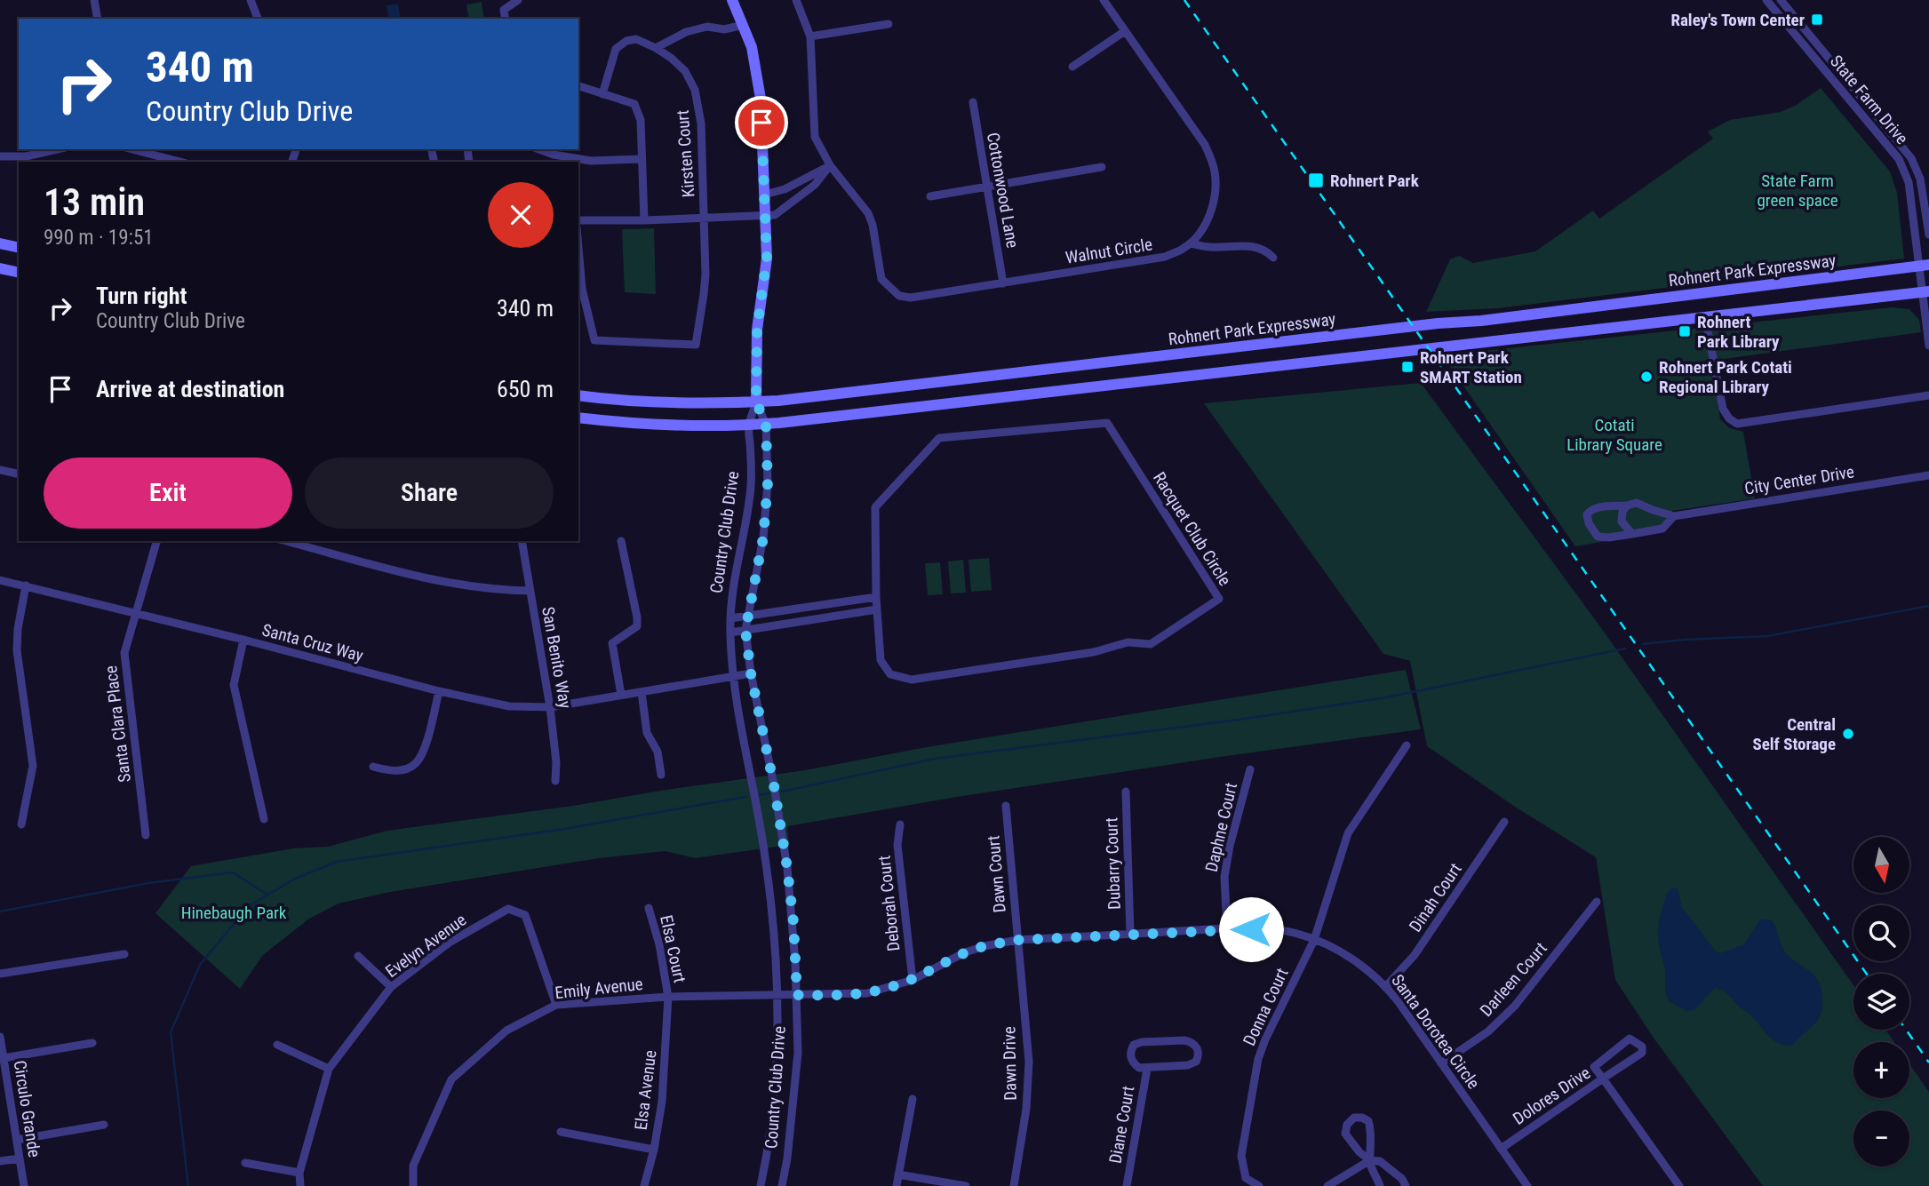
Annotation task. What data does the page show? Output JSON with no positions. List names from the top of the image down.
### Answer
{
  "streets": {
    "main road": ["Rohnert Park Expressway", "Country Club Drive"],
    "street": [
      "State Farm Drive",
      "Kirsten Court",
      "Cottonwood Lane",
      "Walnut Circle",
      "City Center Drive",
      "Racquet Club Circle",
      "Santa Cruz Way",
      "San Benito Way",
      "Santa Clara Place",
      "Daphne Court",
      "Dubarry Court",
      "Dawn Court",
      "Dinah Court",
      "Deborah Court",
      "Evelyn Avenue",
      "Elsa Court",
      "Darleen Court",
      "Emily Avenue",
      "Donna Court",
      "Santa Dorotea Circle",
      "Dawn Drive",
      "Elsa Avenue",
      "Dolores Drive",
      "Circulo Grande",
      "Diane Court"
    ]
  },
  "crossings": [
    ["State Farm Drive", "Rohnert Park Expressway"],
    ["Cottonwood Lane", "Walnut Circle"],
    ["Rohnert Park Expressway", "Country Club Drive"],
    ["Country Club Drive", "Santa Cruz Way"],
    ["Country Club Drive", "Emily Avenue"],
    ["Country Club Drive", "Santa Dorotea Circle"],
    ["Santa Cruz Way", "San Benito Way"],
    ["Santa Cruz Way", "Santa Clara Place"],
    ["Daphne Court", "Santa Dorotea Circle"],
    ["Dubarry Court", "Santa Dorotea Circle"],
    ["Dawn Court", "Santa Dorotea Circle"],
    ["Dawn Court", "Dawn Drive"],
    ["Dinah Court", "Santa Dorotea Circle"],
    ["Deborah Court", "Santa Dorotea Circle"],
    ["Evelyn Avenue", "Emily Avenue"],
    ["Elsa Court", "Emily Avenue"],
    ["Elsa Court", "Elsa Avenue"],
    ["Darleen Court", "Santa Dorotea Circle"],
    ["Emily Avenue", "Santa Dorotea Circle"],
    ["Emily Avenue", "Elsa Avenue"],
    ["Donna Court", "Santa Dorotea Circle"],
    ["Santa Dorotea Circle", "Dawn Drive"],
    ["Santa Dorotea Circle", "Dolores Drive"]
  ],
  "parks": ["State Farm green space", "Cotati Library Square", "Hinebaugh Park"],
  "places": {
    "transit": [
      "Raley's Town Center",
      "Rohnert Park",
      "Rohnert Park Library",
      "Rohnert Park SMART Station"
    ],
    "other": ["Rohnert Park Cotati Regional Library", "Central Self Storage"]
  },
  "north": "bottom",
  "page": {
    "turn": ["340 m", "Country Club Drive"],
    "heading": ["13 min", "990 m · 19:51"],
    "list": [
      {
        "name": "Turn right",
        "note": "Country Club Drive",
        "value": "340 m"
      },
      {
        "name": "Arrive at destination",
        "value": "650 m"
      }
    ],
    "buttons": ["Exit", "Share"],
    "map_buttons": ["+", "−"]
  }
}
